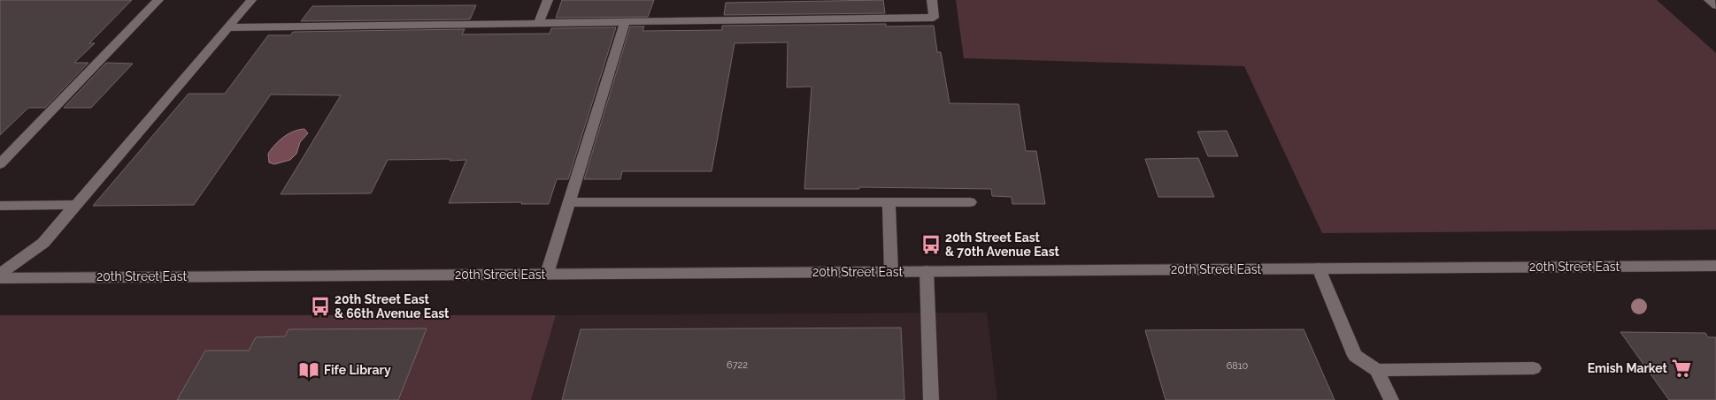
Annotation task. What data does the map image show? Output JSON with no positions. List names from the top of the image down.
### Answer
{
  "streets": {
    "main road": ["20th Street East"]
  },
  "places": {
    "bus stop": ["20th Street East & 70th Avenue East", "20th Street East & 66th Avenue East"],
    "supermarket": ["Emish Market"],
    "library": ["Fife Library"]
  },
  "house_numbers": ["6722", "6810"]
}
